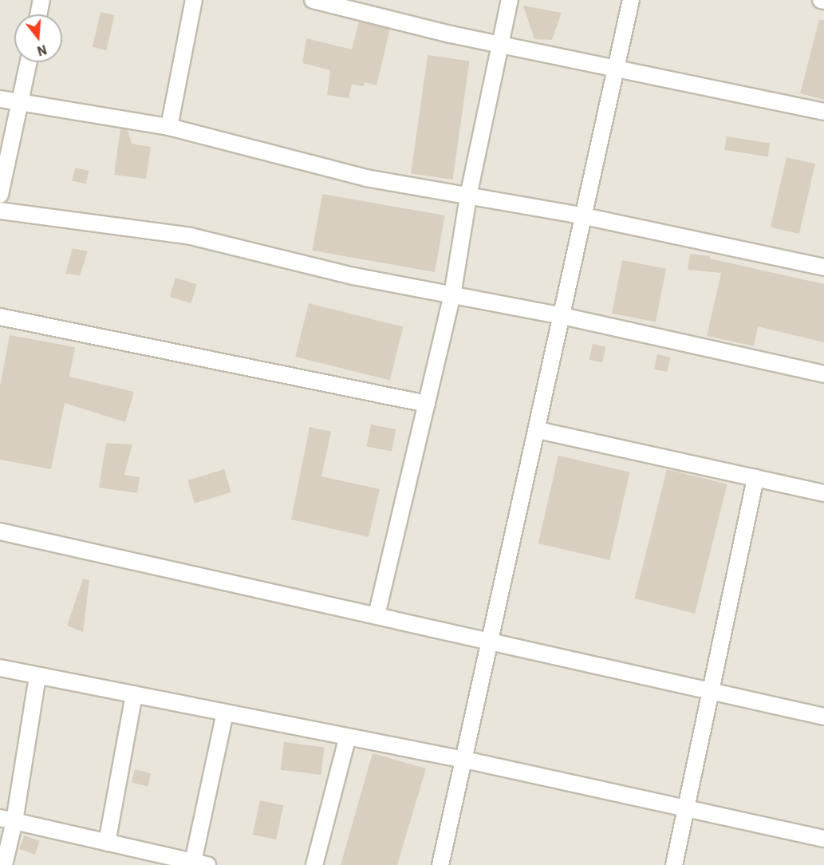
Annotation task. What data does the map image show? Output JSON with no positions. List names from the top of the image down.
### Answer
{
  "north": "bottom"
}
